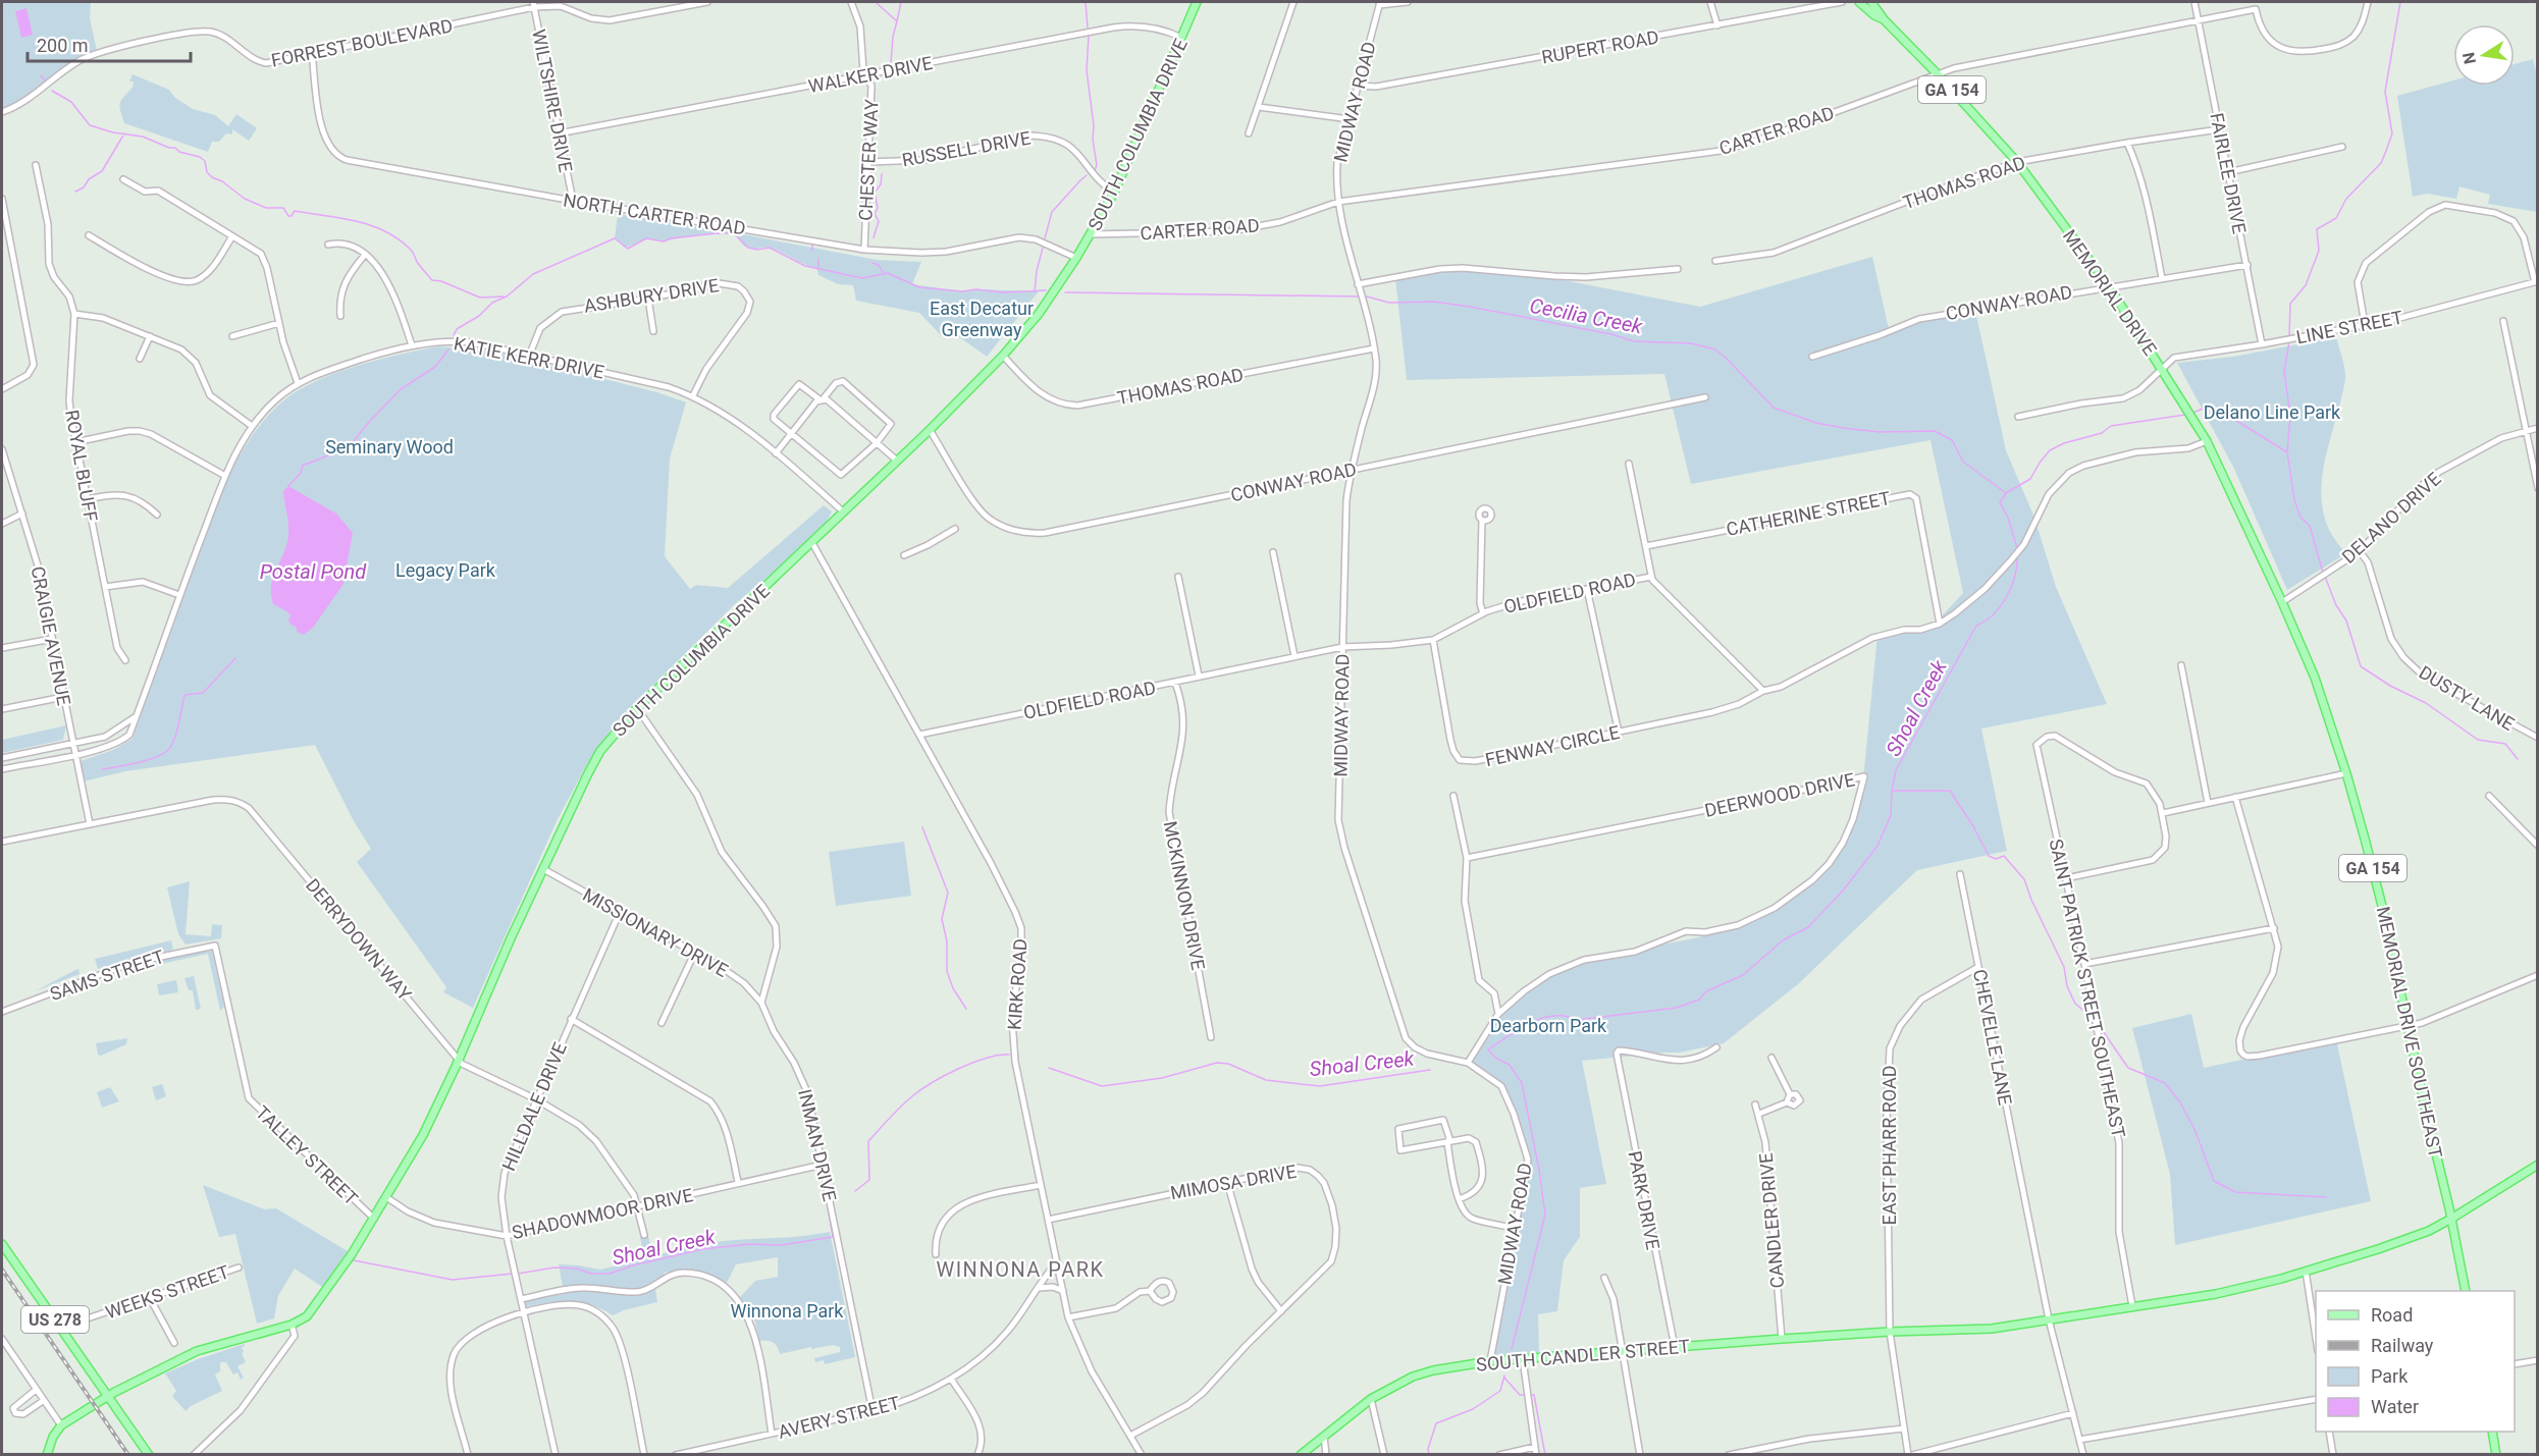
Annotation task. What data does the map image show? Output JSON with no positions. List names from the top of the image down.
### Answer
{
  "streets": {
    "main road": [
      "GA 154",
      "SOUTH COLUMBIA DRIVE",
      "MEMORIAL DRIVE",
      "MEMORIAL DRIVE SOUTHEAST",
      "US 278",
      "SOUTH CANDLER STREET"
    ],
    "street": [
      "FORREST BOULEVARD",
      "RUPERT ROAD",
      "WALKER DRIVE",
      "WILTSHIRE DRIVE",
      "MIDWAY ROAD",
      "CARTER ROAD",
      "RUSSELL DRIVE",
      "CHESTER WAY",
      "FAIRLEE DRIVE",
      "THOMAS ROAD",
      "NORTH CARTER ROAD",
      "ASHBURY DRIVE",
      "CONWAY ROAD",
      "LINE STREET",
      "KATIE KERR DRIVE",
      "ROYAL BLUFF",
      "CATHERINE STREET",
      "DELANO DRIVE",
      "OLDFIELD ROAD",
      "CRAIGIE AVENUE",
      "DUSTY LANE",
      "FENWAY CIRCLE",
      "DEERWOOD DRIVE",
      "MCKINNON DRIVE",
      "MISSIONARY DRIVE",
      "DERRYDOWN WAY",
      "SAMS STREET",
      "KIRK ROAD",
      "SAINT PATRICK STREET SOUTHEAST",
      "CHEVELLE LANE",
      "HILLDALE DRIVE",
      "INMAN DRIVE",
      "EAST PHARR ROAD",
      "TALLEY STREET",
      "MIMOSA DRIVE",
      "PARK DRIVE",
      "SHADOWMOOR DRIVE",
      "CANDLER DRIVE",
      "WEEKS STREET",
      "AVERY STREET"
    ]
  },
  "crossings": [
    ["FORREST BOULEVARD", "WILTSHIRE DRIVE"],
    ["FORREST BOULEVARD", "NORTH CARTER ROAD"],
    ["RUPERT ROAD", "MIDWAY ROAD"],
    ["WALKER DRIVE", "WILTSHIRE DRIVE"],
    ["WALKER DRIVE", "SOUTH COLUMBIA DRIVE"],
    ["WALKER DRIVE", "CHESTER WAY"],
    ["WILTSHIRE DRIVE", "NORTH CARTER ROAD"],
    ["MIDWAY ROAD", "CARTER ROAD"],
    ["MIDWAY ROAD", "THOMAS ROAD"],
    ["MIDWAY ROAD", "CONWAY ROAD"],
    ["MIDWAY ROAD", "OLDFIELD ROAD"],
    ["MIDWAY ROAD", "DEERWOOD DRIVE"],
    ["MIDWAY ROAD", "SOUTH CANDLER STREET"],
    ["CARTER ROAD", "SOUTH COLUMBIA DRIVE"],
    ["CARTER ROAD", "FAIRLEE DRIVE"],
    ["CARTER ROAD", "MEMORIAL DRIVE"],
    ["SOUTH COLUMBIA DRIVE", "RUSSELL DRIVE"],
    ["SOUTH COLUMBIA DRIVE", "THOMAS ROAD"],
    ["SOUTH COLUMBIA DRIVE", "NORTH CARTER ROAD"],
    ["SOUTH COLUMBIA DRIVE", "CONWAY ROAD"],
    ["SOUTH COLUMBIA DRIVE", "KATIE KERR DRIVE"],
    ["SOUTH COLUMBIA DRIVE", "MISSIONARY DRIVE"],
    ["SOUTH COLUMBIA DRIVE", "DERRYDOWN WAY"],
    ["SOUTH COLUMBIA DRIVE", "KIRK ROAD"],
    ["SOUTH COLUMBIA DRIVE", "TALLEY STREET"],
    ["SOUTH COLUMBIA DRIVE", "SHADOWMOOR DRIVE"],
    ["RUSSELL DRIVE", "CHESTER WAY"],
    ["CHESTER WAY", "NORTH CARTER ROAD"],
    ["FAIRLEE DRIVE", "THOMAS ROAD"],
    ["FAIRLEE DRIVE", "CONWAY ROAD"],
    ["FAIRLEE DRIVE", "LINE STREET"],
    ["THOMAS ROAD", "MEMORIAL DRIVE"],
    ["MEMORIAL DRIVE", "CONWAY ROAD"],
    ["MEMORIAL DRIVE", "LINE STREET"],
    ["MEMORIAL DRIVE", "DELANO DRIVE"],
    ["MEMORIAL DRIVE", "MEMORIAL DRIVE SOUTHEAST"],
    ["ASHBURY DRIVE", "KATIE KERR DRIVE"],
    ["KATIE KERR DRIVE", "CRAIGIE AVENUE"],
    ["DELANO DRIVE", "DUSTY LANE"],
    ["DELANO DRIVE", "MEMORIAL DRIVE SOUTHEAST"],
    ["OLDFIELD ROAD", "FENWAY CIRCLE"],
    ["OLDFIELD ROAD", "MCKINNON DRIVE"],
    ["OLDFIELD ROAD", "KIRK ROAD"],
    ["CRAIGIE AVENUE", "DERRYDOWN WAY"],
    ["MISSIONARY DRIVE", "HILLDALE DRIVE"],
    ["MISSIONARY DRIVE", "INMAN DRIVE"],
    ["DERRYDOWN WAY", "HILLDALE DRIVE"],
    ["DERRYDOWN WAY", "SHADOWMOOR DRIVE"],
    ["SAMS STREET", "TALLEY STREET"],
    ["KIRK ROAD", "MIMOSA DRIVE"],
    ["KIRK ROAD", "AVERY STREET"],
    ["SAINT PATRICK STREET SOUTHEAST", "SOUTH CANDLER STREET"],
    ["MEMORIAL DRIVE SOUTHEAST", "SOUTH CANDLER STREET"],
    ["CHEVELLE LANE", "EAST PHARR ROAD"],
    ["CHEVELLE LANE", "SOUTH CANDLER STREET"],
    ["HILLDALE DRIVE", "SHADOWMOOR DRIVE"],
    ["INMAN DRIVE", "SHADOWMOOR DRIVE"],
    ["INMAN DRIVE", "AVERY STREET"],
    ["EAST PHARR ROAD", "SOUTH CANDLER STREET"],
    ["PARK DRIVE", "SOUTH CANDLER STREET"],
    ["CANDLER DRIVE", "SOUTH CANDLER STREET"],
    ["WEEKS STREET", "US 278"]
  ],
  "districts": ["WINNONA PARK"],
  "water": ["Cecilia Creek", "Postal Pond", "Shoal Creek"],
  "parks": [
    "East Decatur Greenway",
    "Delano Line Park",
    "Seminary Wood",
    "Legacy Park",
    "Dearborn Park",
    "Winnona Park"
  ],
  "legend": [
    "Road",
    "Railway",
    "Park",
    "Water"
  ],
  "scale_bar": "200 m",
  "north": "left"
}
